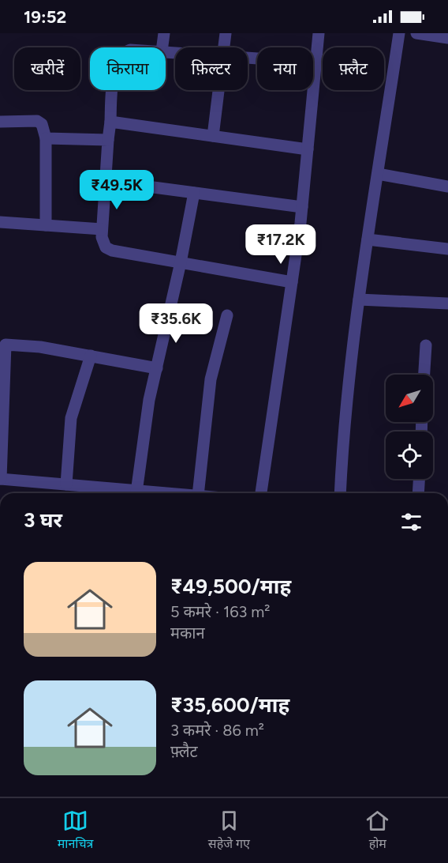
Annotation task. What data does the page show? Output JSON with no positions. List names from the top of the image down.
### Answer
{
  "north": "bottom left",
  "page": {
    "status": "19:52",
    "chip": [
      "खरीदें",
      "किराया",
      "फ़िल्टर",
      "नया",
      "फ़्लैट"
    ],
    "price": ["₹49.5K", "₹17.2K", "₹35.6K"],
    "heading": "3 घर",
    "list": [
      {
        "name": "₹49,500/माह",
        "note": "5 कमरे · 163 m² · मकान"
      },
      {
        "name": "₹35,600/माह",
        "note": "3 कमरे · 86 m² · फ़्लैट"
      }
    ],
    "tabs": ["मानचित्र", "सहेजे गए", "होम"]
  }
}
